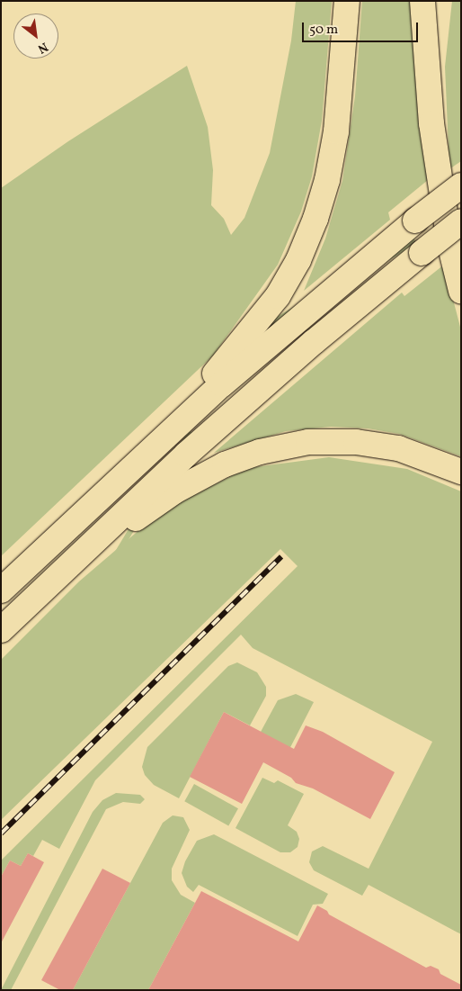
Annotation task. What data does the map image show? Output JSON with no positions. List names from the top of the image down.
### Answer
{
  "scale_bar": "50 m",
  "north": "bottom right"
}
